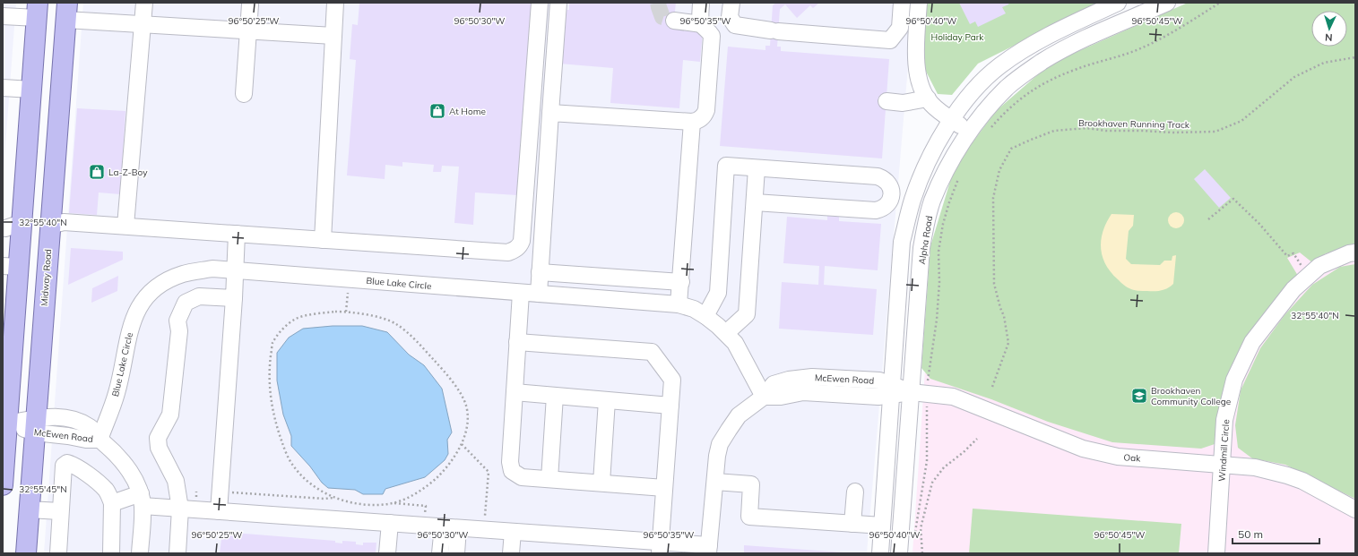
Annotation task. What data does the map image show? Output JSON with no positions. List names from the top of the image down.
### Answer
{
  "streets": {
    "main road": ["Midway Road"],
    "street": [
      "Alpha Road",
      "Blue Lake Circle",
      "McEwen Road",
      "Windmill Circle",
      "Oak"
    ],
    "path": ["Brookhaven Running Track"]
  },
  "crossings": [
    ["Alpha Road", "McEwen Road"],
    ["Alpha Road", "Oak"],
    ["Midway Road", "McEwen Road"],
    ["Blue Lake Circle", "McEwen Road"],
    ["McEwen Road", "Oak"],
    ["Windmill Circle", "Oak"]
  ],
  "parks": ["Holiday Park"],
  "places": {
    "shop": ["At Home", "La-Z-Boy"],
    "school or university": ["Brookhaven Community College"]
  },
  "scale_bar": "50 m",
  "north": "bottom",
  "coordinates": [
    "96°50'25\"W",
    "96°50'30\"W",
    "96°50'35\"W",
    "96°50'40\"W",
    "96°50'45\"W",
    "32°55'40\"N",
    "32°55'45\"N"
  ]
}
